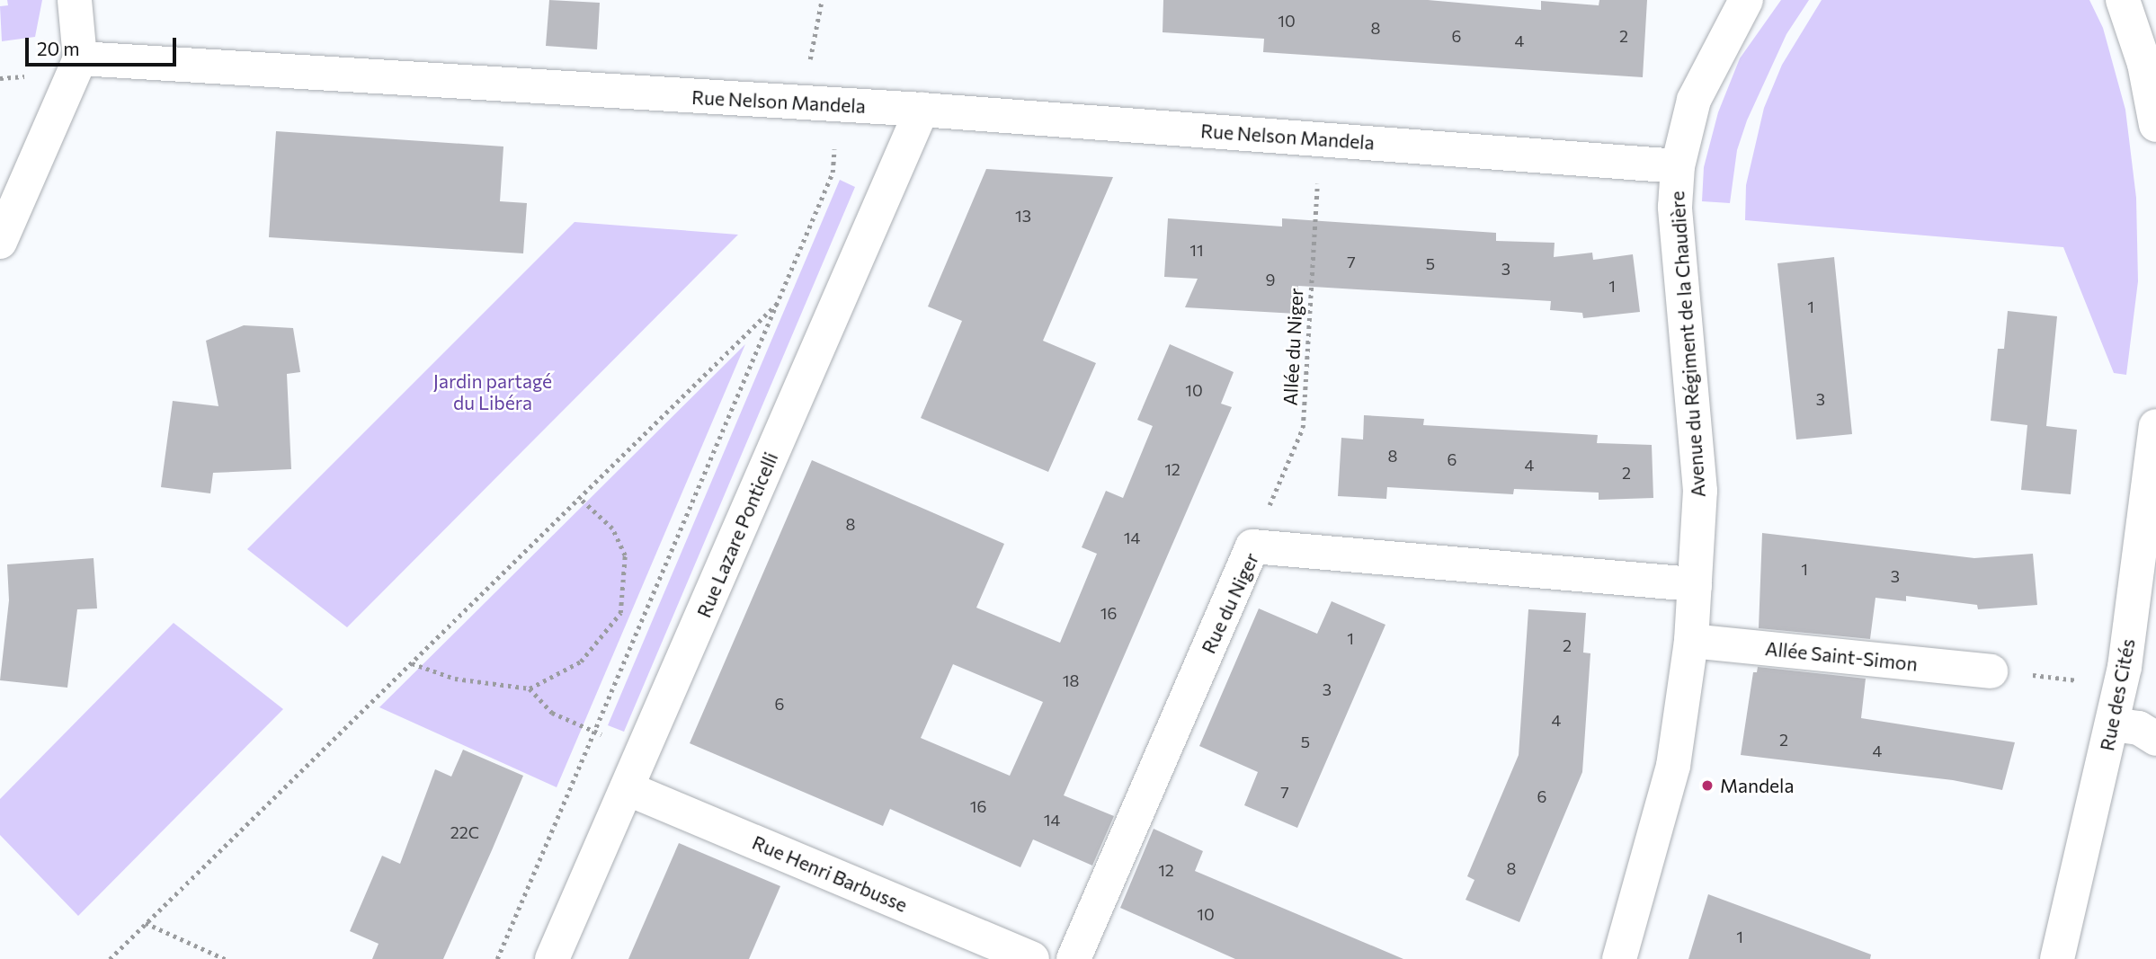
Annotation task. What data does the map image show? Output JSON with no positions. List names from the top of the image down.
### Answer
{
  "streets": {
    "street": [
      "Rue Nelson Mandela",
      "Avenue du Régiment de la Chaudière",
      "Rue Lazare Ponticelli",
      "Rue du Niger",
      "Allée Saint-Simon",
      "Rue des Cités",
      "Rue Henri Barbusse"
    ],
    "path": ["Allée du Niger"]
  },
  "crossings": [
    ["Rue Nelson Mandela", "Avenue du Régiment de la Chaudière"],
    ["Rue Nelson Mandela", "Allée du Niger"],
    ["Rue Nelson Mandela", "Rue Lazare Ponticelli"],
    ["Avenue du Régiment de la Chaudière", "Rue du Niger"],
    ["Avenue du Régiment de la Chaudière", "Allée Saint-Simon"],
    ["Allée du Niger", "Rue du Niger"],
    ["Rue Lazare Ponticelli", "Rue Henri Barbusse"]
  ],
  "parks": ["Jardin partagé du Libéra"],
  "places": ["Mandela"],
  "house_numbers": [
    "10",
    "8",
    "6",
    "2",
    "4",
    "13",
    "11",
    "7",
    "5",
    "3",
    "9",
    "1",
    "1",
    "10",
    "3",
    "8",
    "6",
    "4",
    "12",
    "2",
    "8",
    "14",
    "1",
    "3",
    "16",
    "1",
    "2",
    "18",
    "3",
    "6",
    "4",
    "2",
    "5",
    "4",
    "7",
    "6",
    "16",
    "14",
    "22C",
    "8",
    "12",
    "10",
    "1"
  ],
  "scale_bar": "20 m"
}
